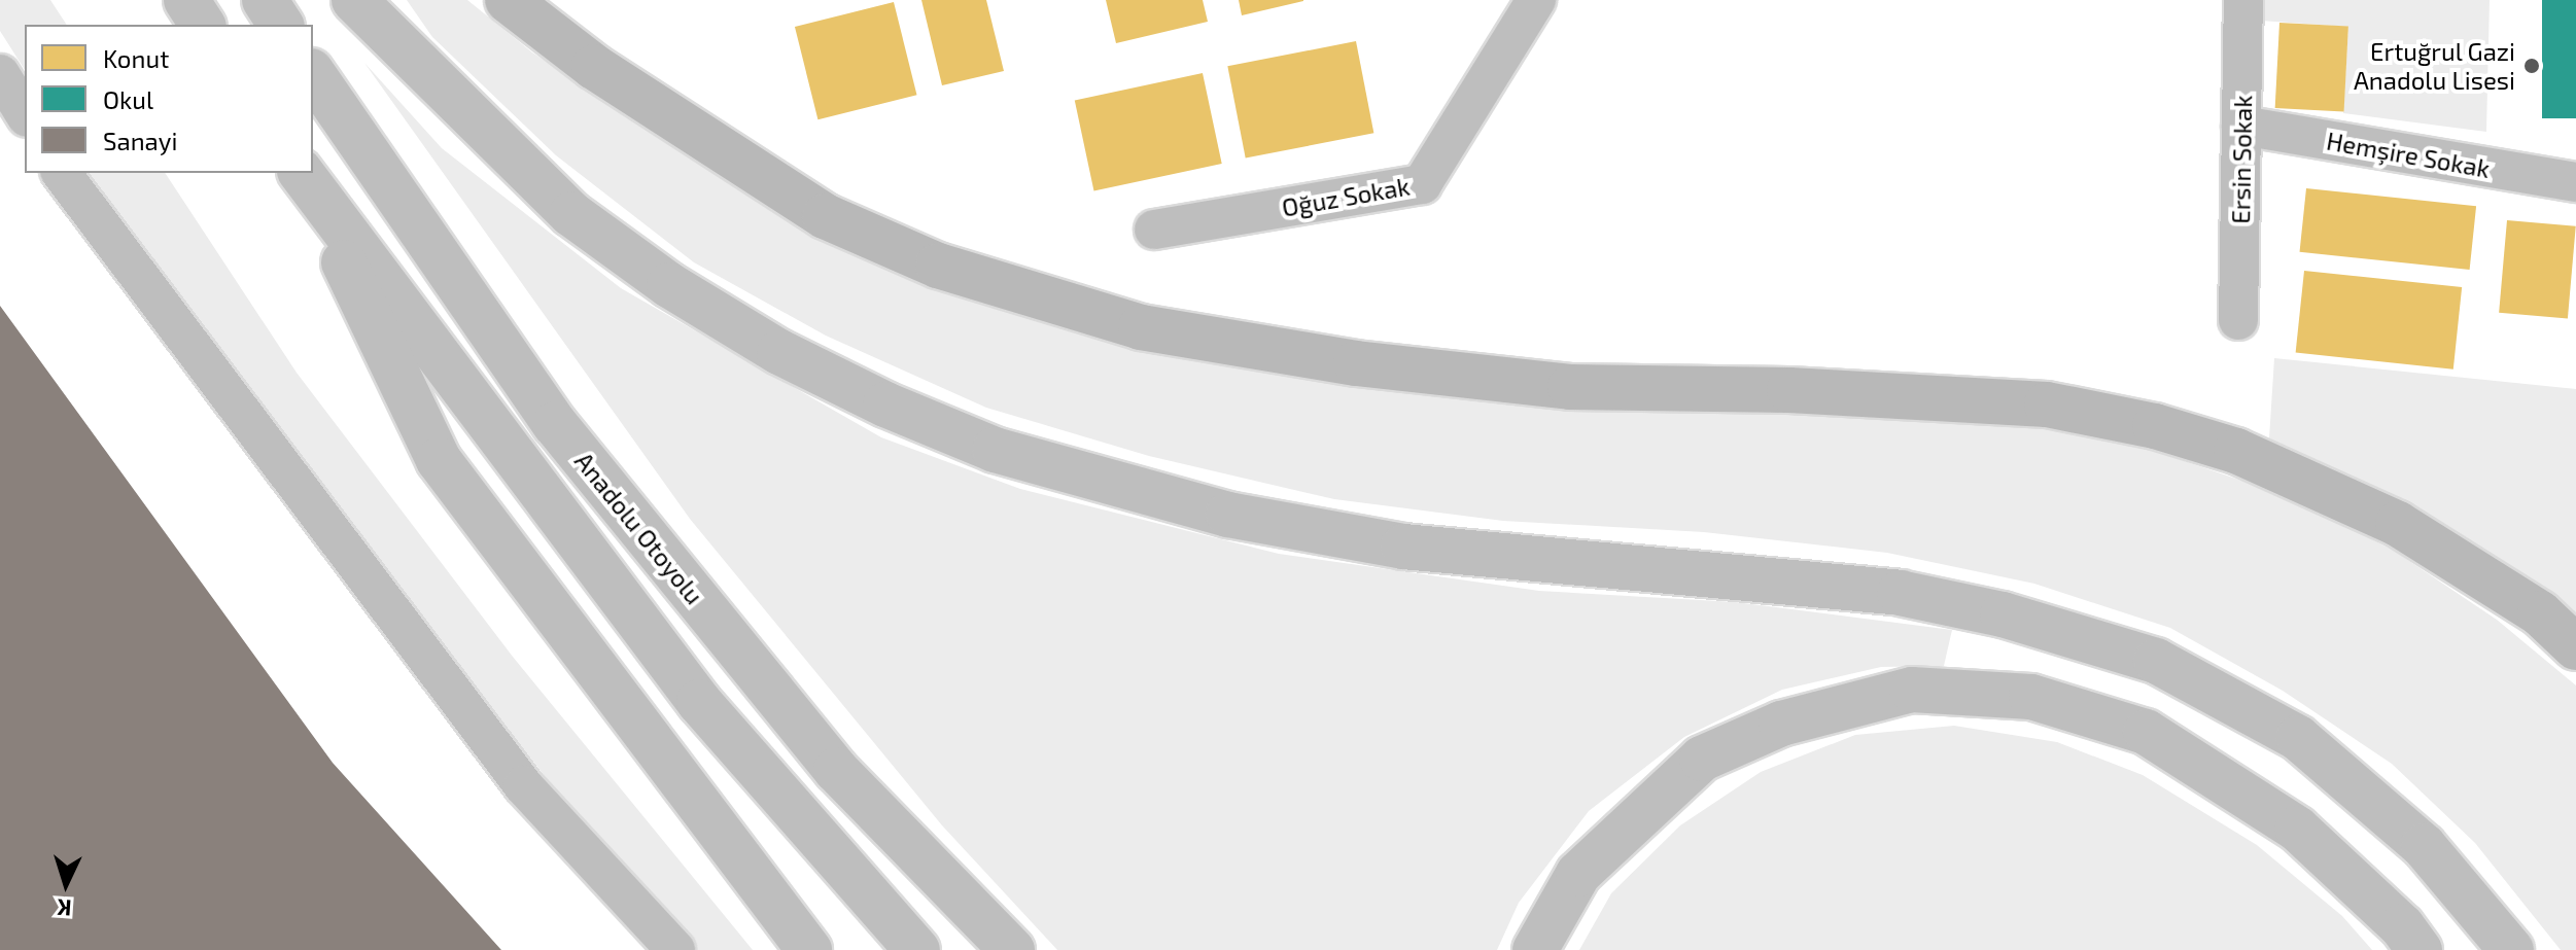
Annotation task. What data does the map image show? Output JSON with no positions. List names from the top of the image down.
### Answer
{
  "streets": {
    "highway": ["Anadolu Otoyolu"],
    "street": ["Hemşire Sokak", "Ersin Sokak", "Oğuz Sokak"]
  },
  "crossings": [
    ["Hemşire Sokak", "Ersin Sokak"]
  ],
  "places": ["Ertuğrul Gazi Anadolu Lisesi"],
  "legend": ["Konut", "Okul", "Sanayi"],
  "north": "bottom"
}
